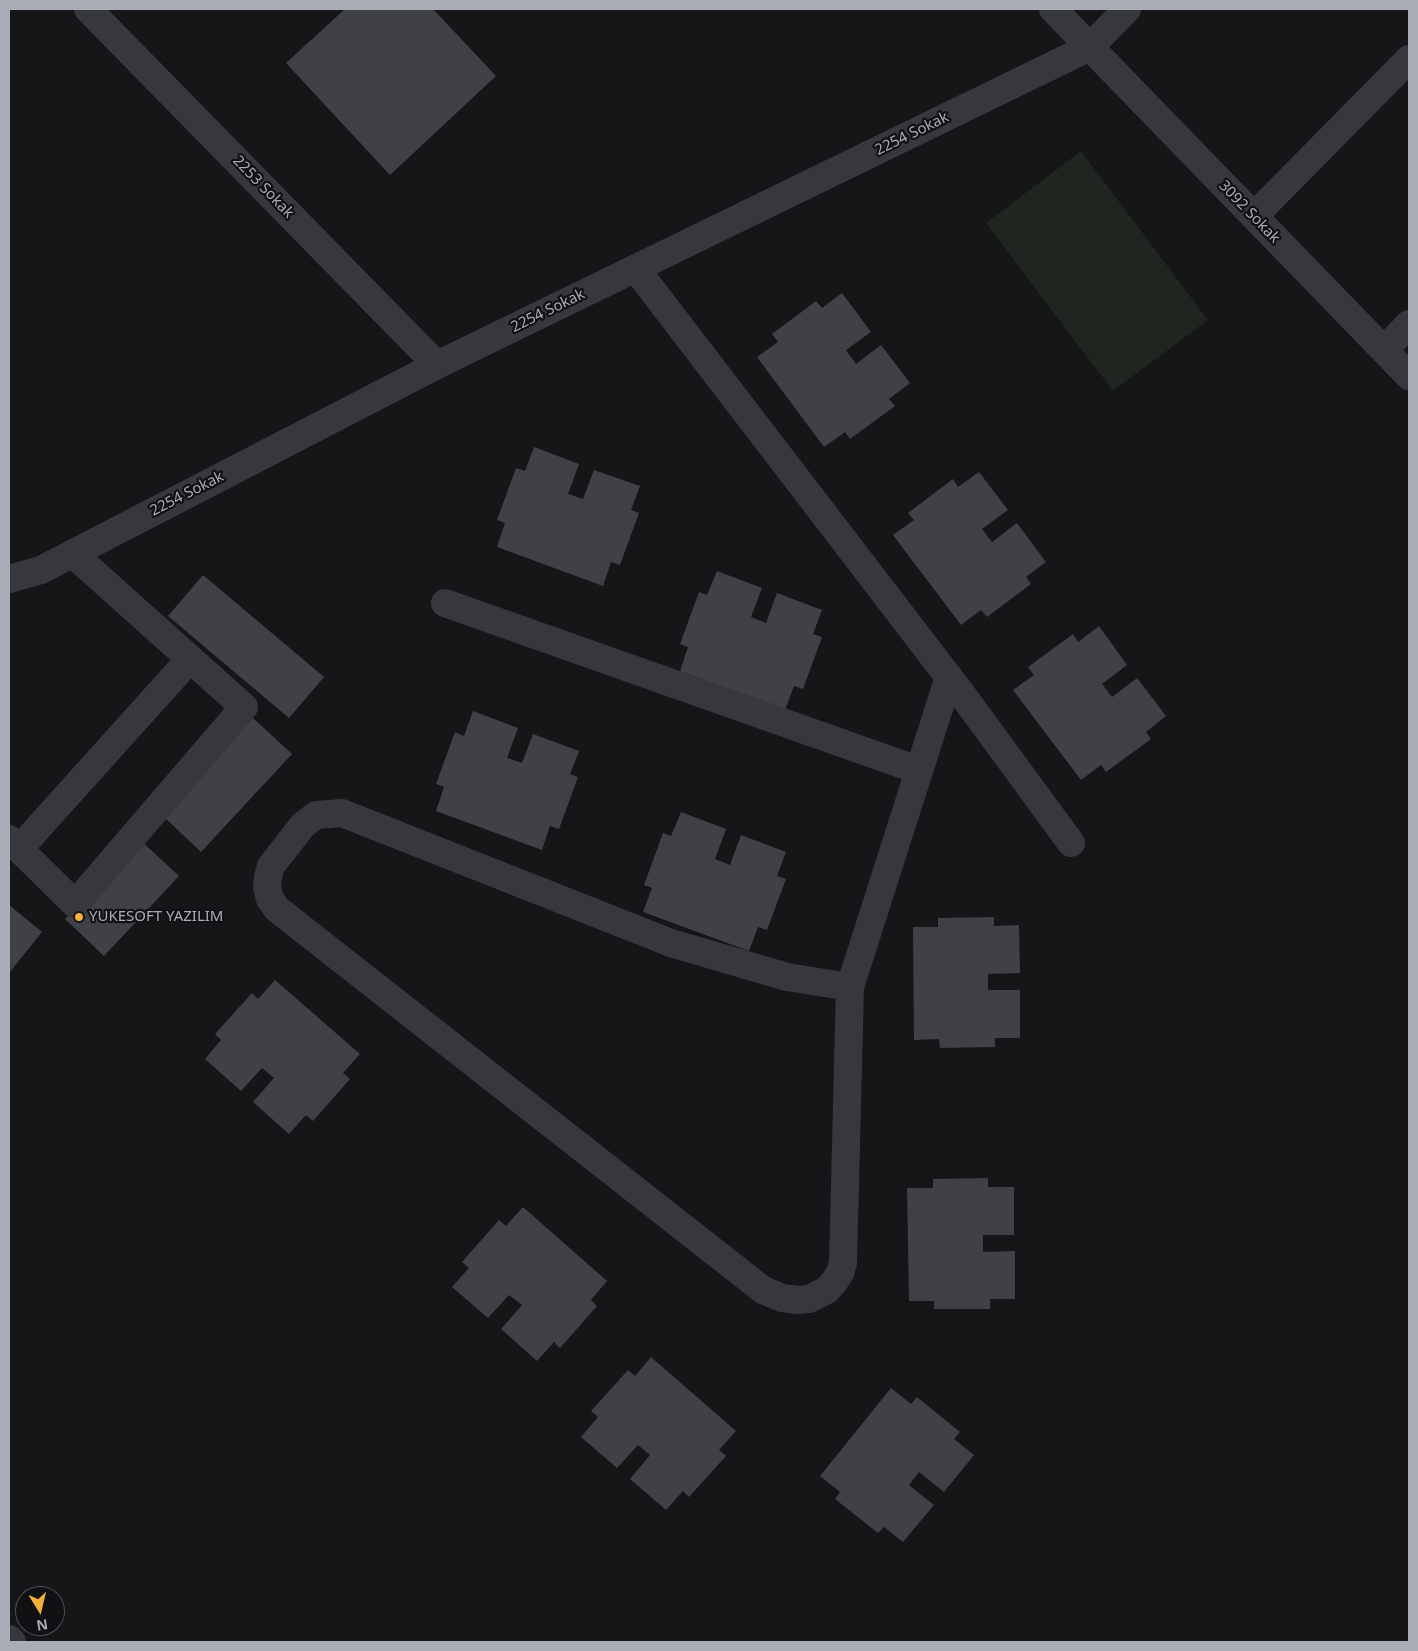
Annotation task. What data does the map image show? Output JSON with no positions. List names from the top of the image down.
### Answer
{
  "streets": {
    "street": ["2254 Sokak", "2253 Sokak", "3092 Sokak"]
  },
  "crossings": [
    ["2254 Sokak", "2253 Sokak"],
    ["2254 Sokak", "3092 Sokak"]
  ],
  "places": ["YUKESOFT YAZILIM"],
  "north": "bottom"
}
